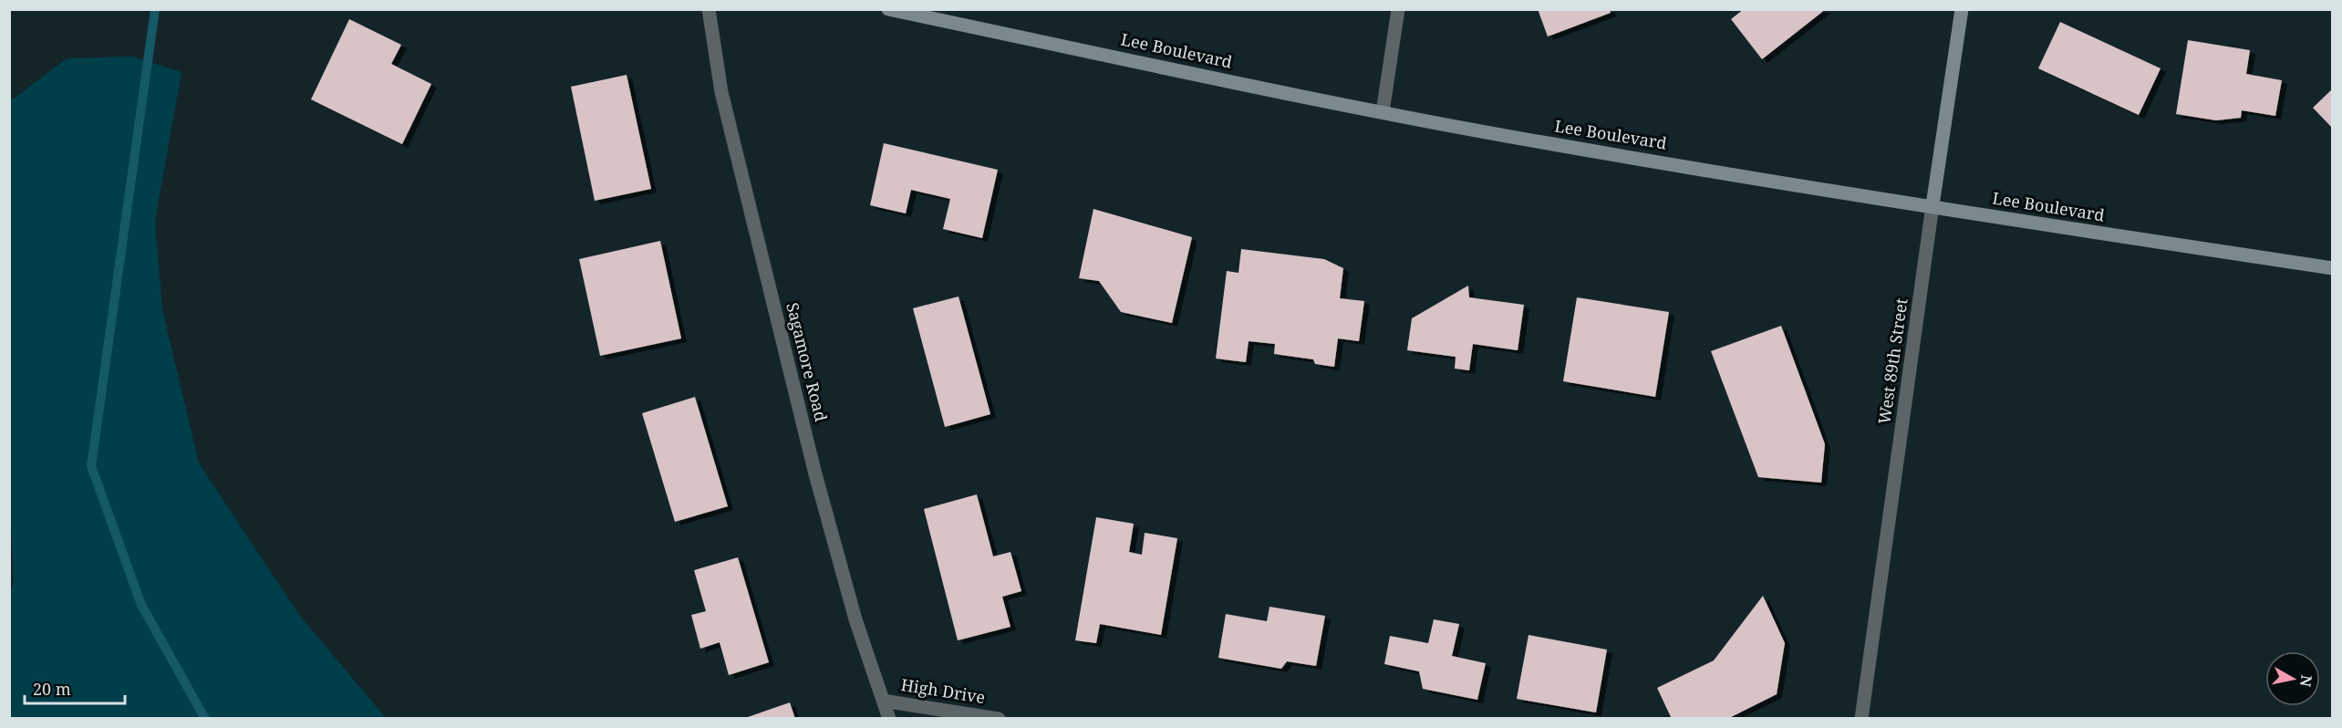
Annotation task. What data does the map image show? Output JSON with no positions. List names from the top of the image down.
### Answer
{
  "streets": {
    "street": [
      "Lee Boulevard",
      "West 89th Street",
      "Sagamore Road",
      "High Drive"
    ]
  },
  "crossings": [
    ["Lee Boulevard", "West 89th Street"],
    ["Sagamore Road", "High Drive"]
  ],
  "scale_bar": "20 m",
  "north": "right"
}
